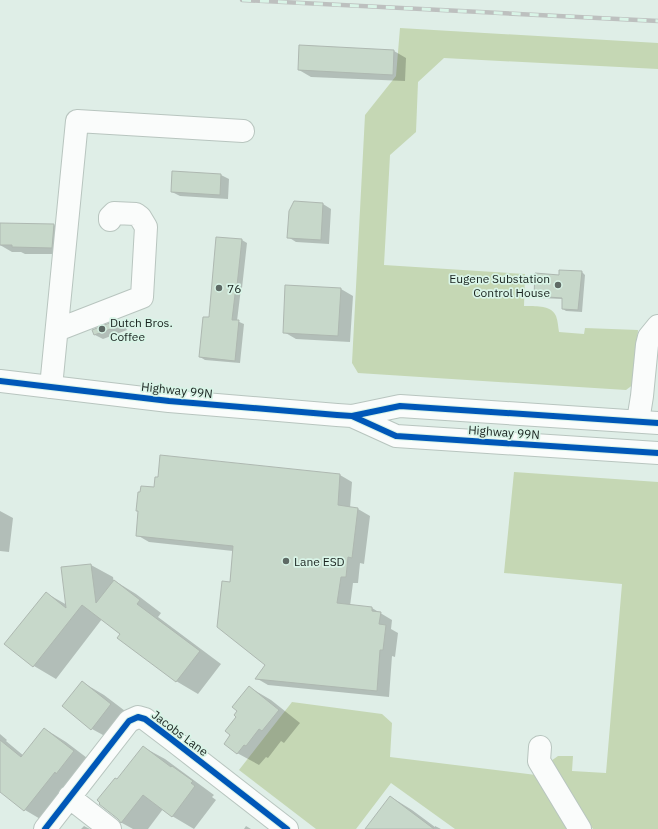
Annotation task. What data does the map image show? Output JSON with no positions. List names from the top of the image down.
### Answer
{
  "streets": {
    "main road": ["Highway 99N", "Jacobs Lane"]
  },
  "places": [
    "Eugene Substation Control House",
    "76",
    "Dutch Bros. Coffee",
    "Lane ESD"
  ]
}
